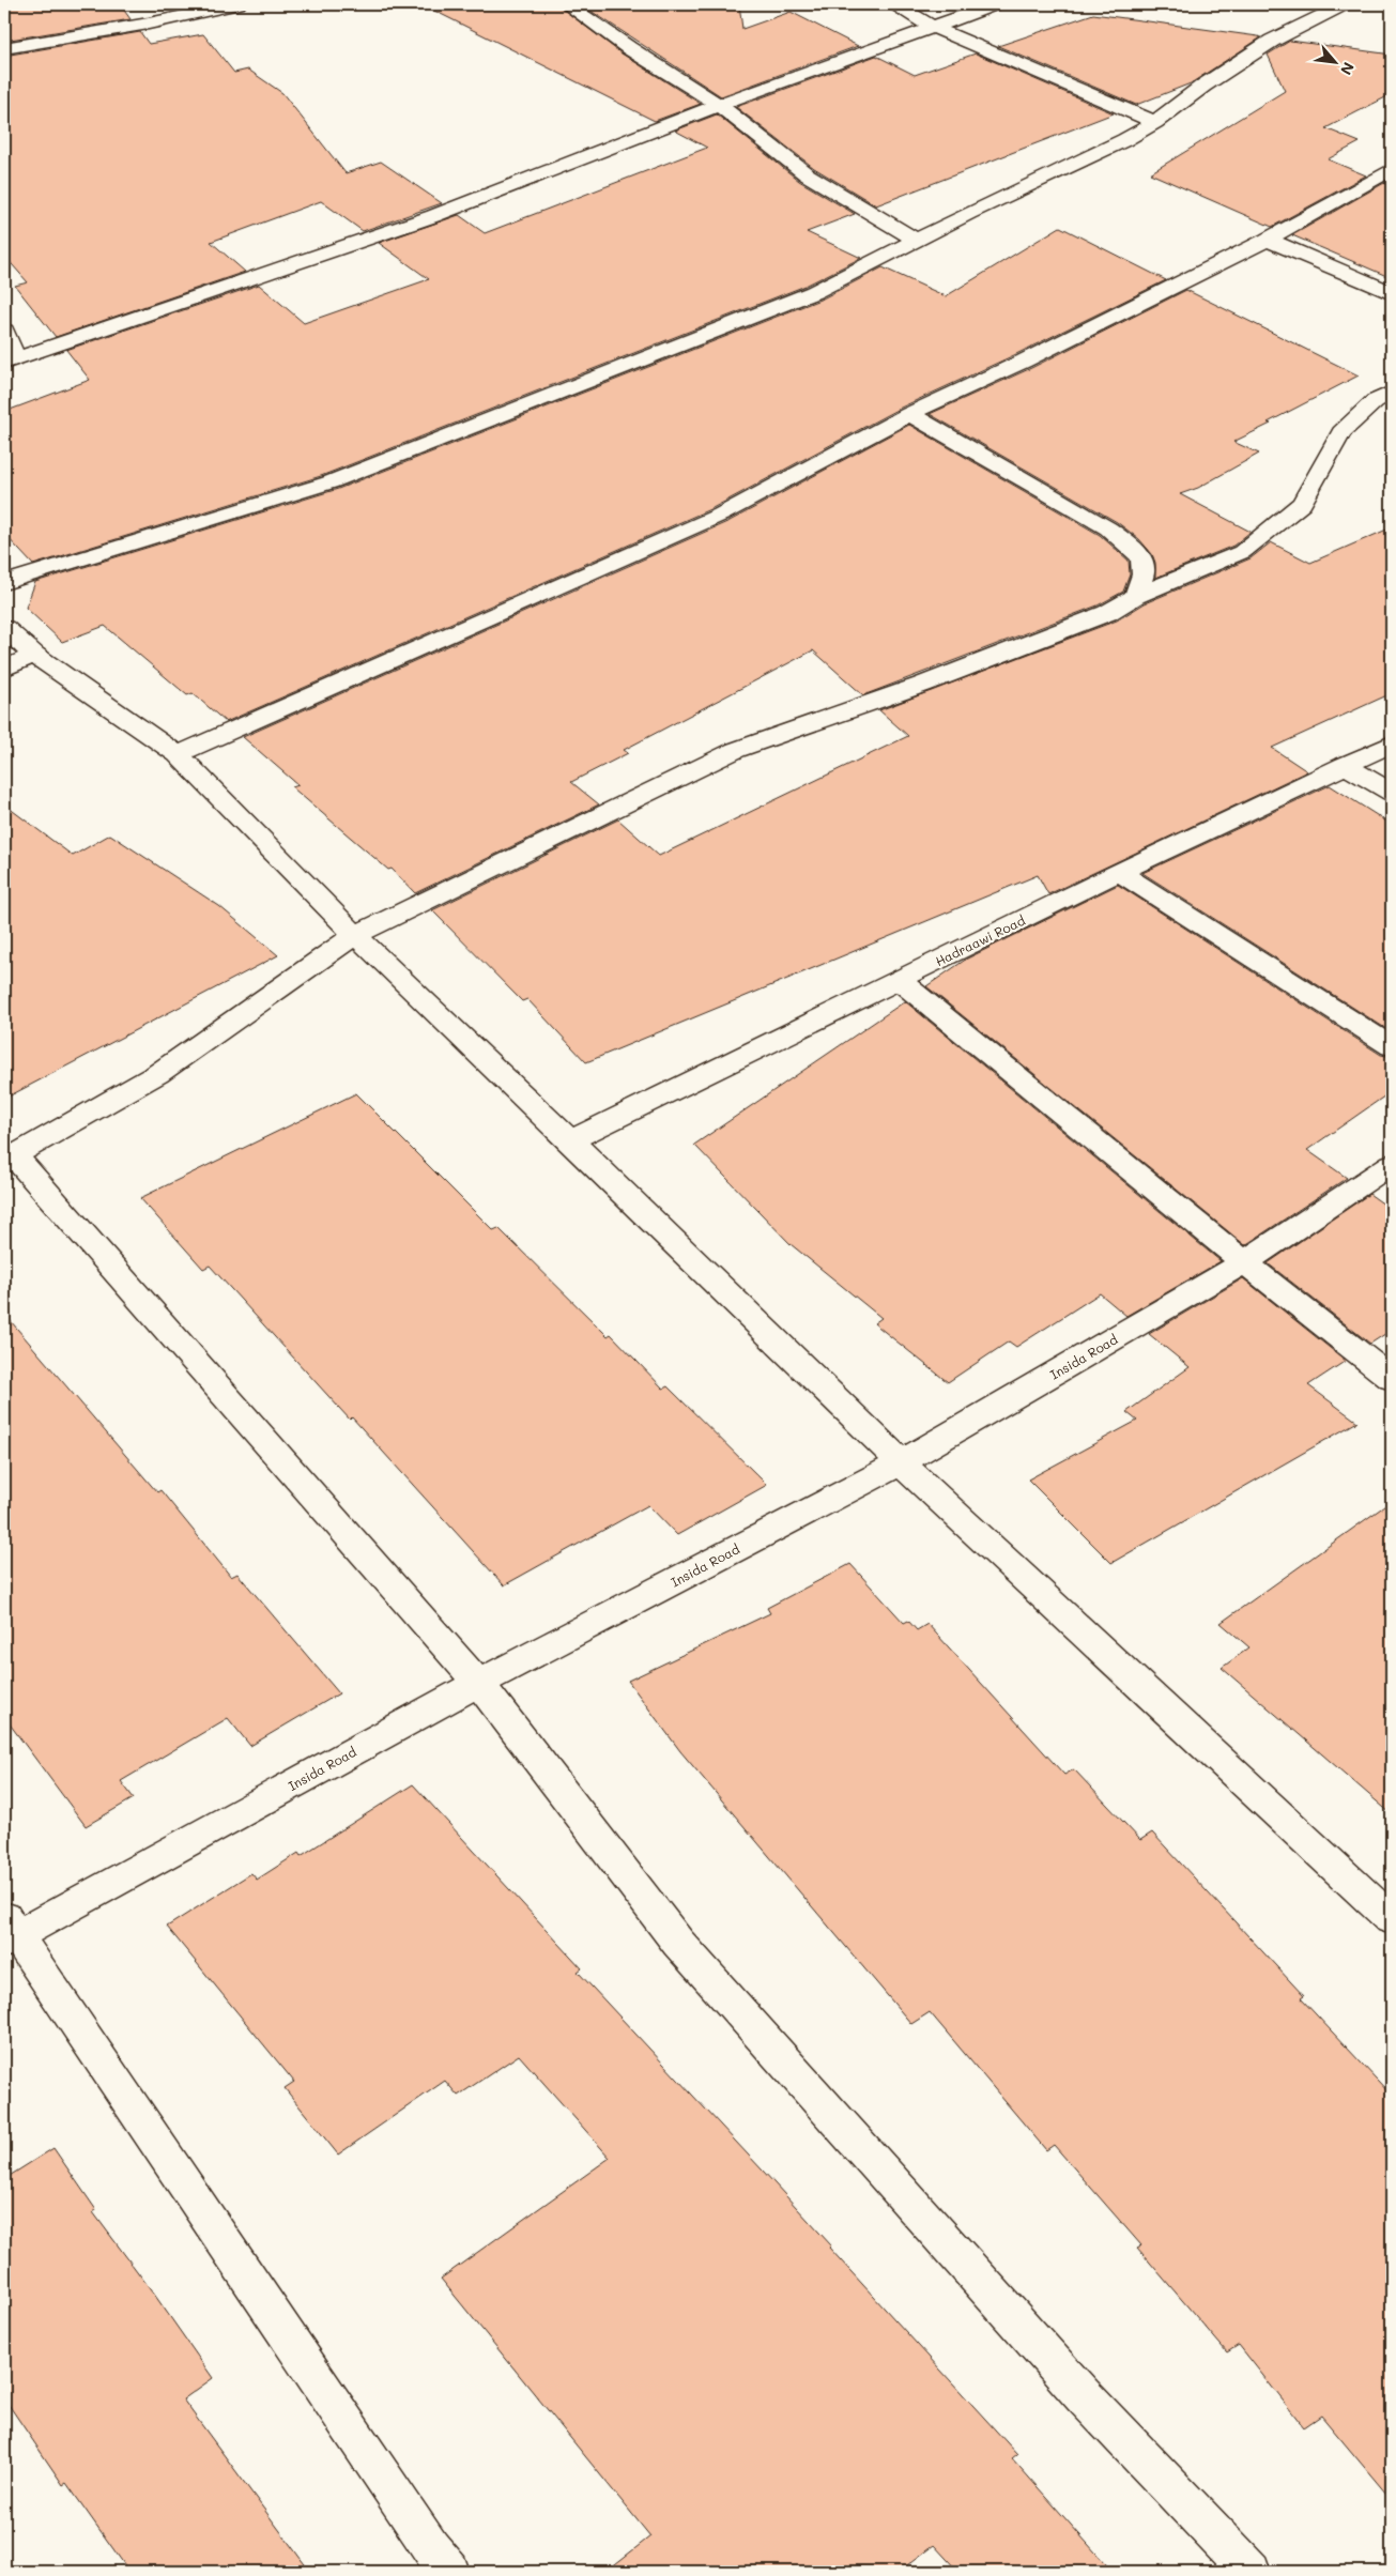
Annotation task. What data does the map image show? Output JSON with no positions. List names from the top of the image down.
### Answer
{
  "streets": {
    "street": ["Hadraawi Road", "Insida Road"]
  },
  "north": "bottom right"
}
